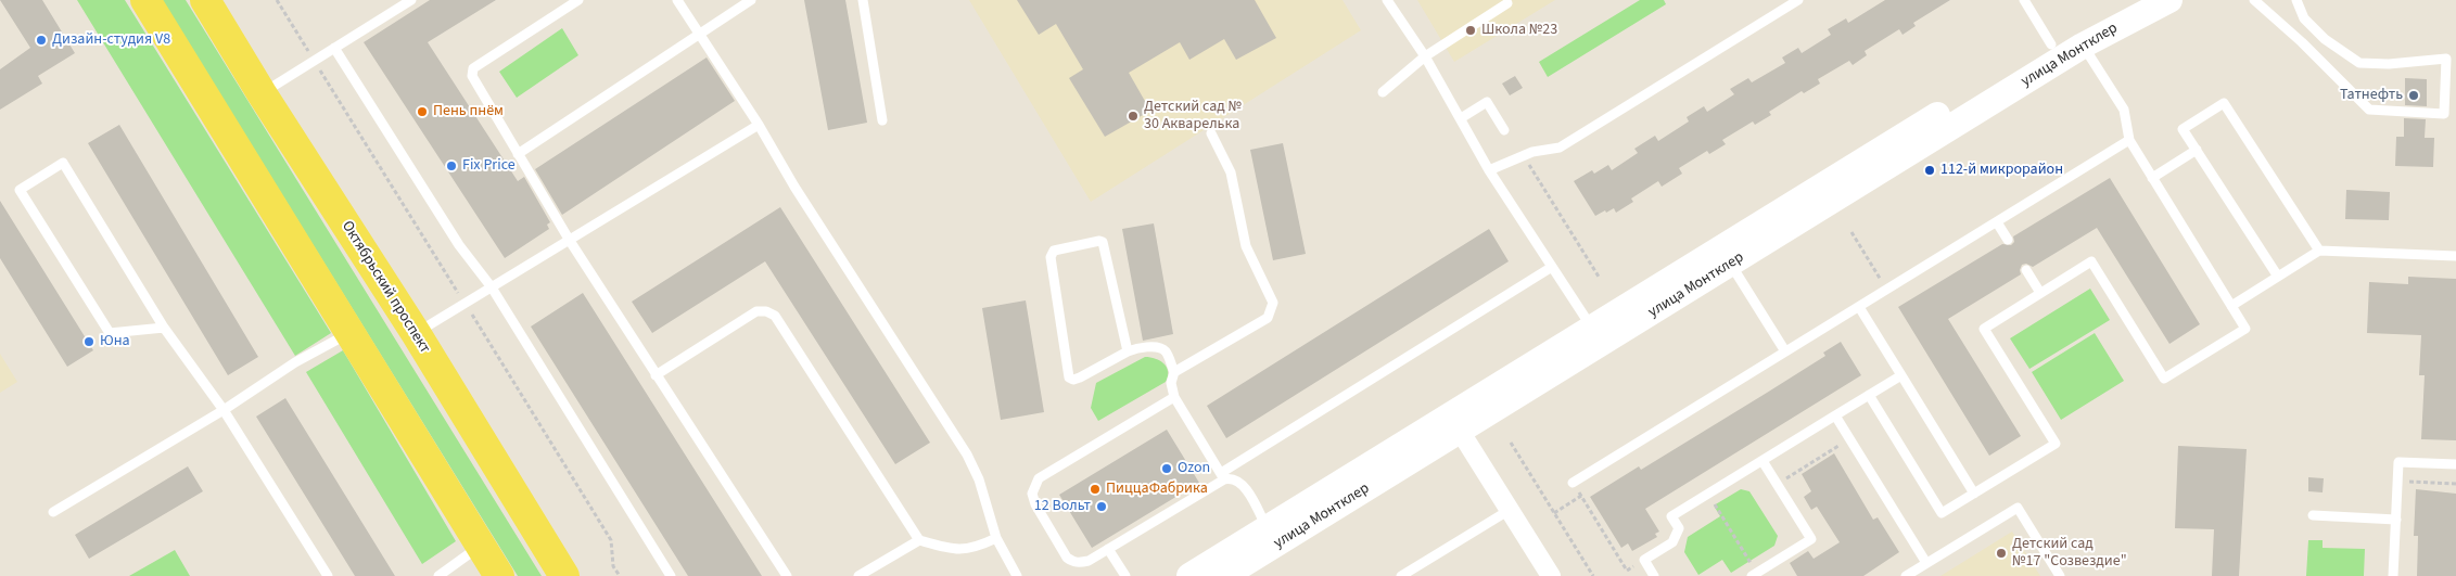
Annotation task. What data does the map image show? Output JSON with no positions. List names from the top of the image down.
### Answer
{
  "streets": {
    "main road": ["Октябрьский проспект"],
    "street": ["улица Монтклер"]
  },
  "places": [
    "Школа №23",
    "Дизайн-студия V8",
    "Татнефть",
    "Пень пнём",
    "Детский сад № 30 Акварелька",
    "Fix Price",
    "112-й микрорайон",
    "Юна",
    "Ozon",
    "ПиццаФабрика",
    "12 Вольт",
    "Детский сад №17 \"Созвездие\""
  ]
}
